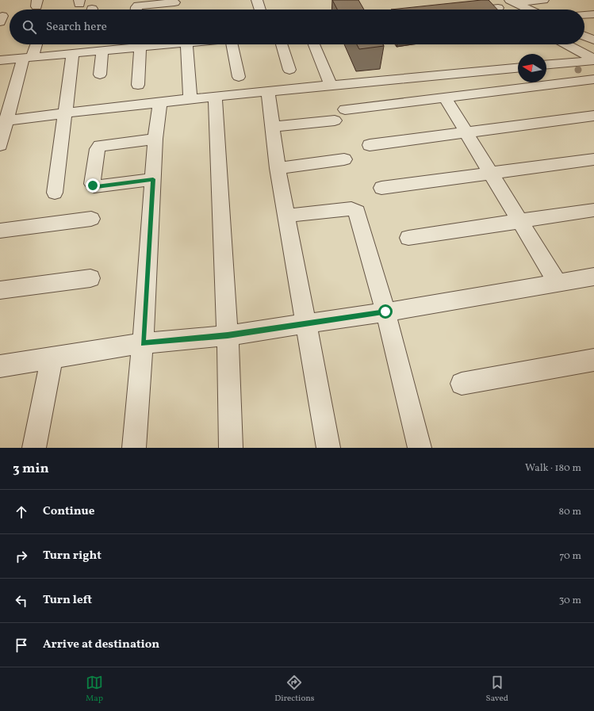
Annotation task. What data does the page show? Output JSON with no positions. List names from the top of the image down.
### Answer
{
  "north": "left",
  "page": {
    "search": "Search here",
    "heading": ["3 min", "Walk · 180 m"],
    "list": [
      ["Continue", "80 m"],
      ["Turn right", "70 m"],
      ["Turn left", "30 m"],
      "Arrive at destination"
    ],
    "nav": ["Map", "Directions", "Saved"]
  }
}
